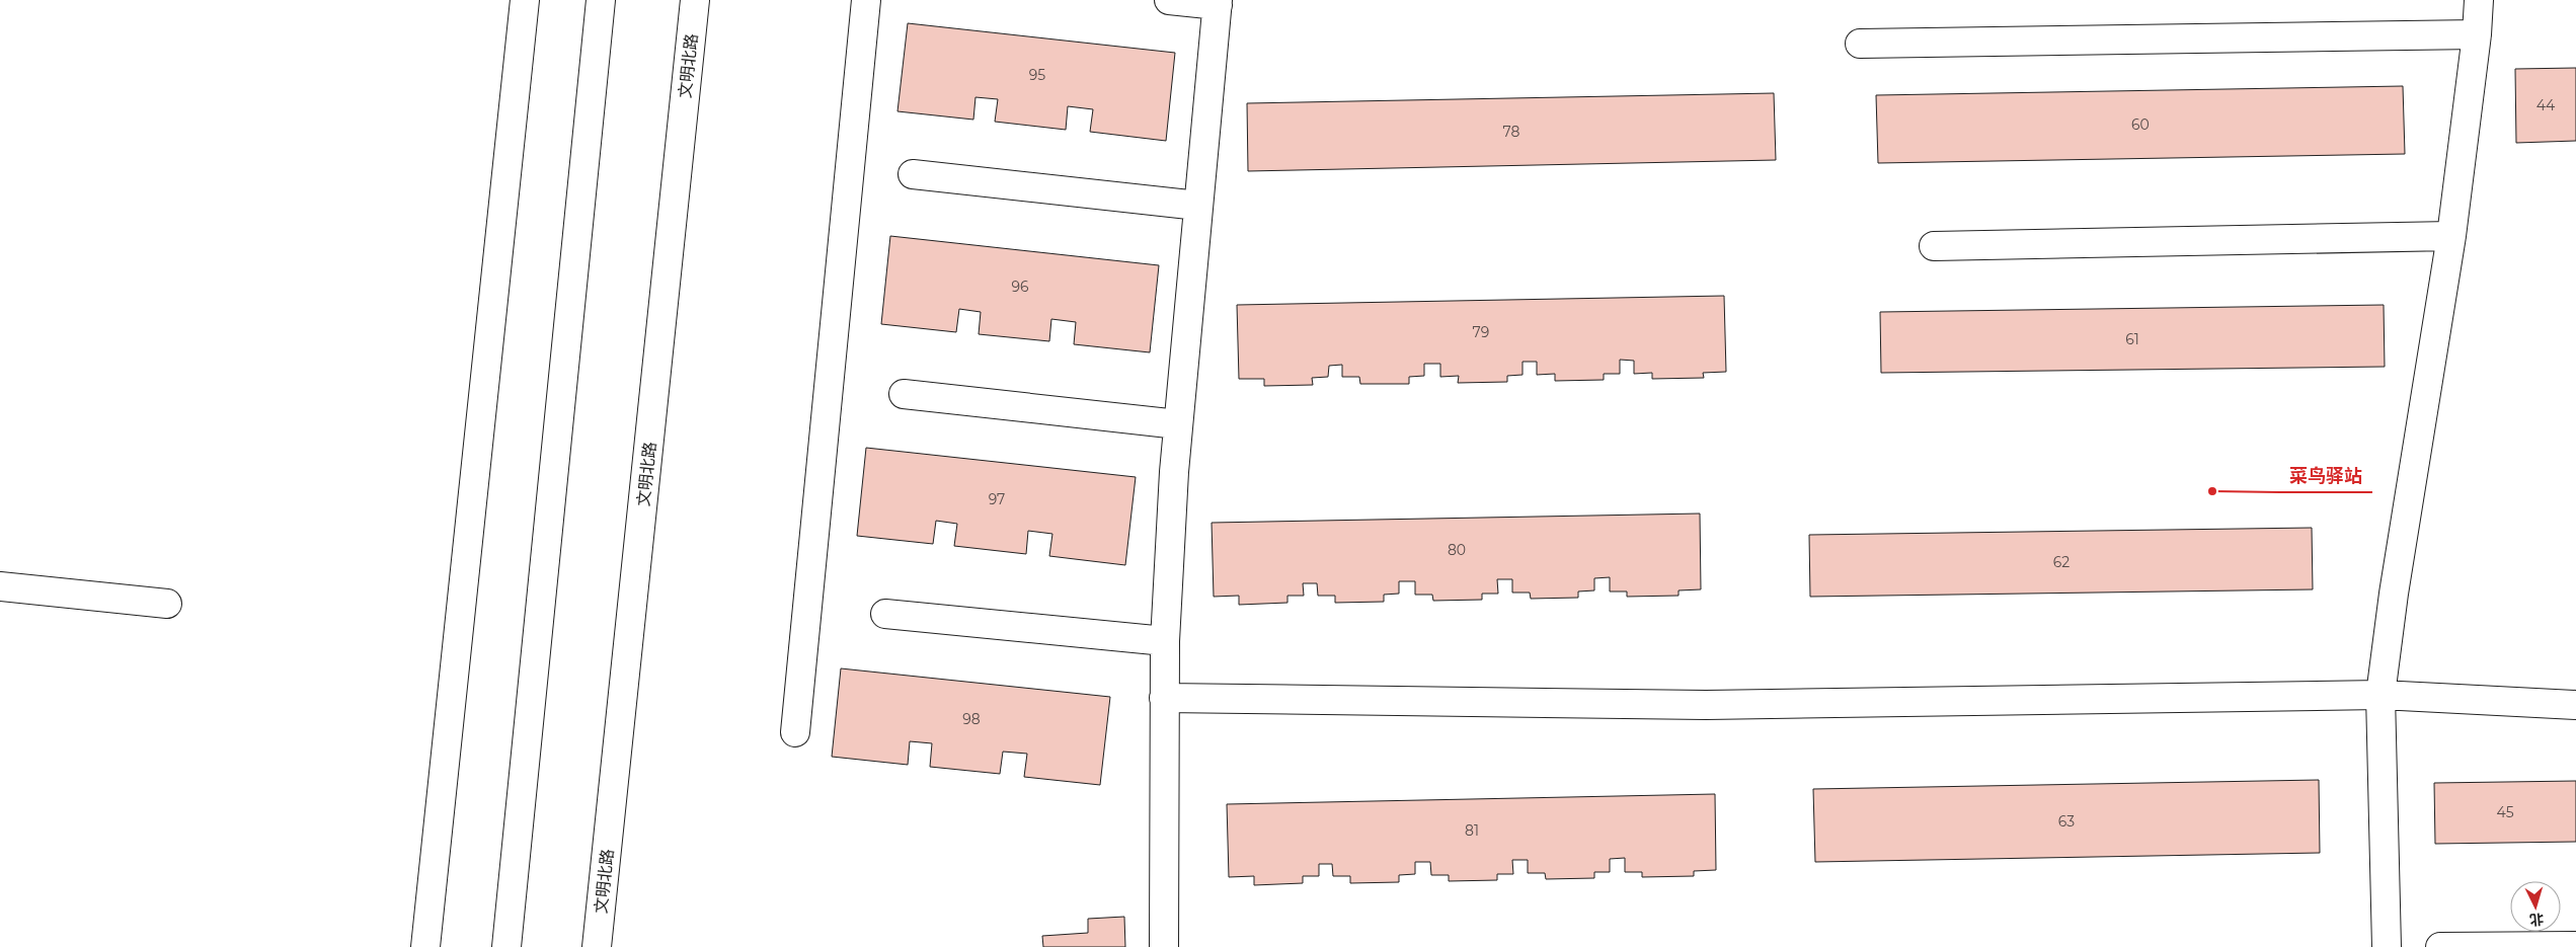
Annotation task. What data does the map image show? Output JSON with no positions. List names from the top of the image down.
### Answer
{
  "streets": {
    "street": ["文明北路"]
  },
  "places": ["菜鸟驿站"],
  "house_numbers": [
    "95",
    "44",
    "60",
    "78",
    "96",
    "79",
    "61",
    "97",
    "80",
    "62",
    "98",
    "45",
    "63",
    "81"
  ],
  "north": "bottom"
}
